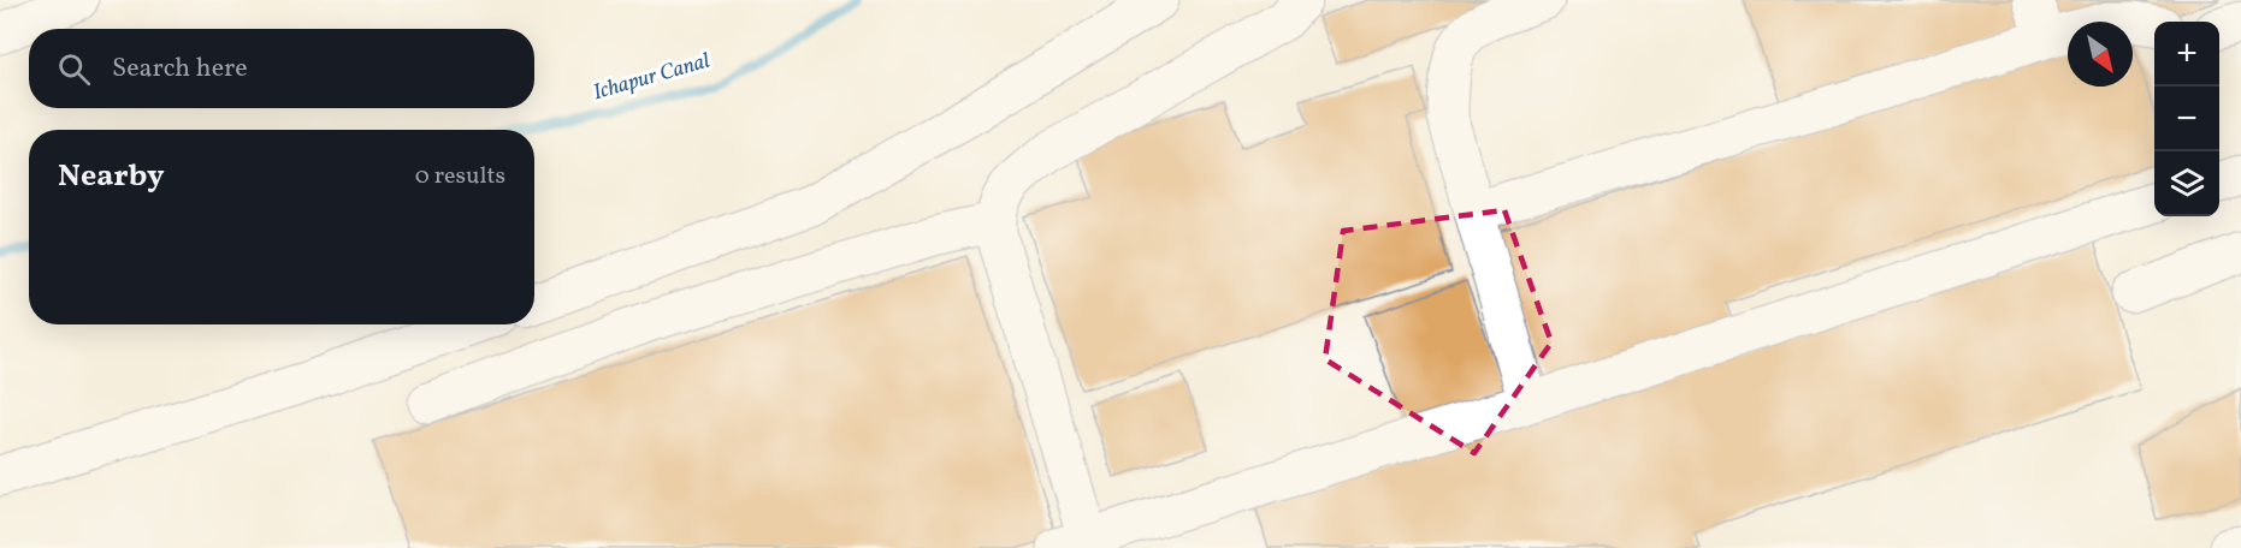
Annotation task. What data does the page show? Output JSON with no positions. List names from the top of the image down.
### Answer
{
  "water": ["Ichapur Canal"],
  "north": "bottom right",
  "page": {
    "map_buttons": ["+", "−"],
    "search": "Search here",
    "heading": ["Nearby", "0 results"]
  }
}
